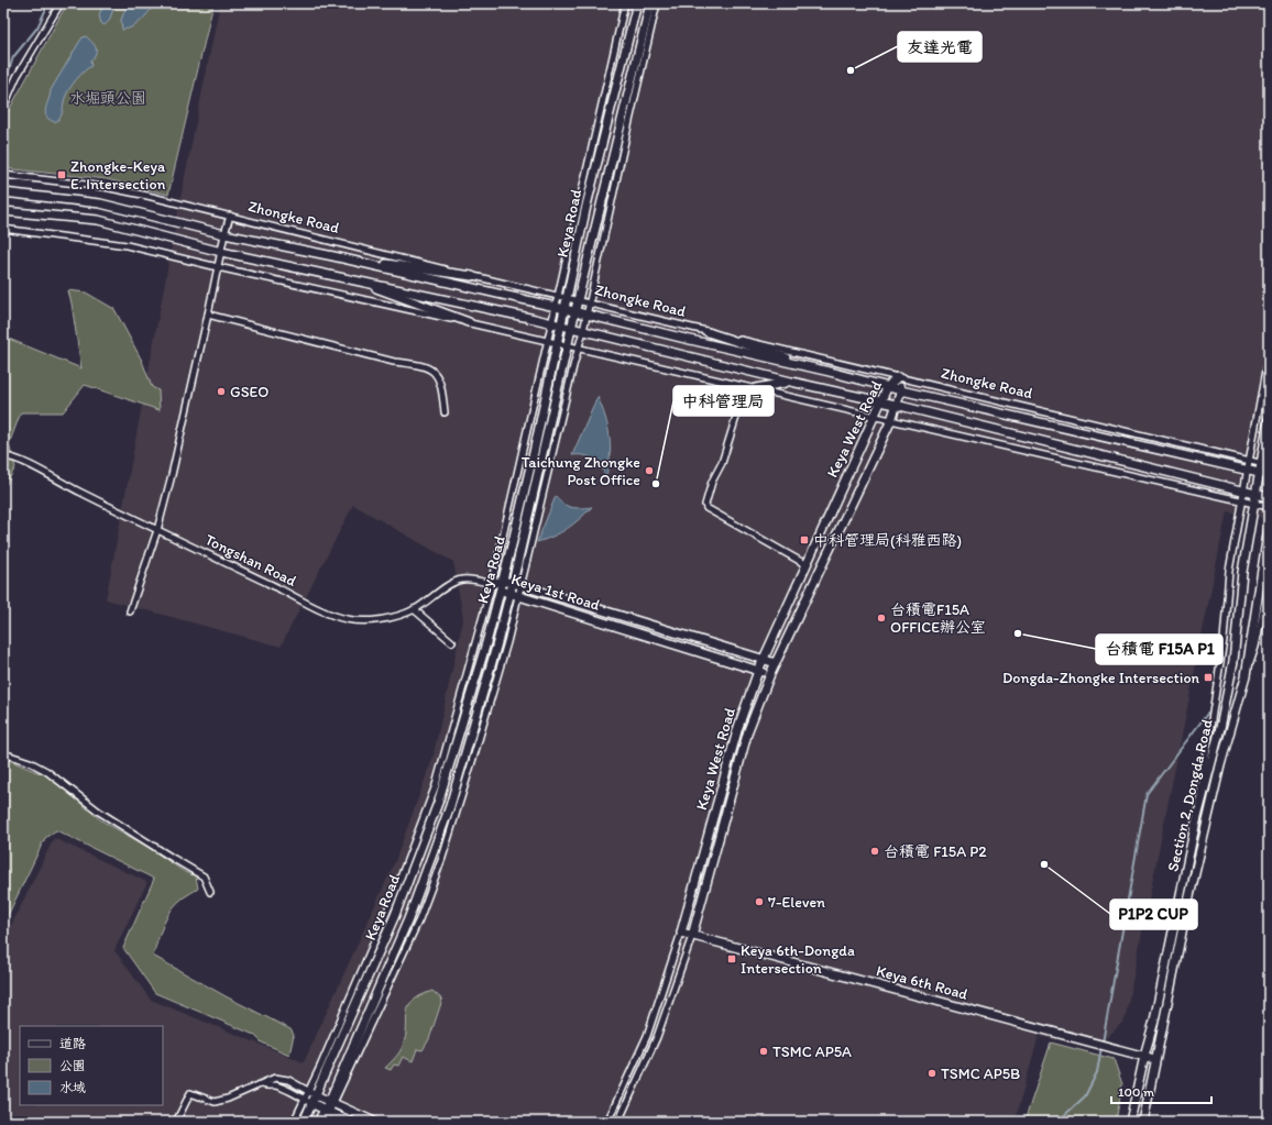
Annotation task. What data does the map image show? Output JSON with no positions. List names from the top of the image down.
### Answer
{
  "streets": {
    "street": [
      "Zhongke Road",
      "Keya Road",
      "Keya West Road",
      "Tongshan Road",
      "Keya 1st Road",
      "Section 2, Dongda Road",
      "Keya 6th Road"
    ]
  },
  "crossings": [
    ["Zhongke Road", "Keya Road"],
    ["Zhongke Road", "Keya West Road"],
    ["Zhongke Road", "Section 2, Dongda Road"],
    ["Keya Road", "Tongshan Road"],
    ["Keya Road", "Keya 1st Road"],
    ["Keya West Road", "Keya 1st Road"],
    ["Keya West Road", "Keya 6th Road"],
    ["Tongshan Road", "Keya 1st Road"],
    ["Section 2, Dongda Road", "Keya 6th Road"]
  ],
  "parks": ["水堀頭公園"],
  "places": {
    "other": [
      "友達光電",
      "GSEO",
      "Taichung Zhongke Post Office",
      "中科管理局",
      "台積電F15A OFFICE辦公室",
      "台積電 F15A P1",
      "台積電 F15A P2",
      "P1P2 CUP",
      "7-Eleven",
      "TSMC AP5A",
      "TSMC AP5B"
    ],
    "transit": [
      "Zhongke-Keya E. Intersection",
      "中科管理局(科雅西路)",
      "Dongda-Zhongke Intersection",
      "Keya 6th-Dongda Intersection"
    ]
  },
  "legend": ["道路", "公園", "水域"],
  "scale_bar": "100 m"
}
